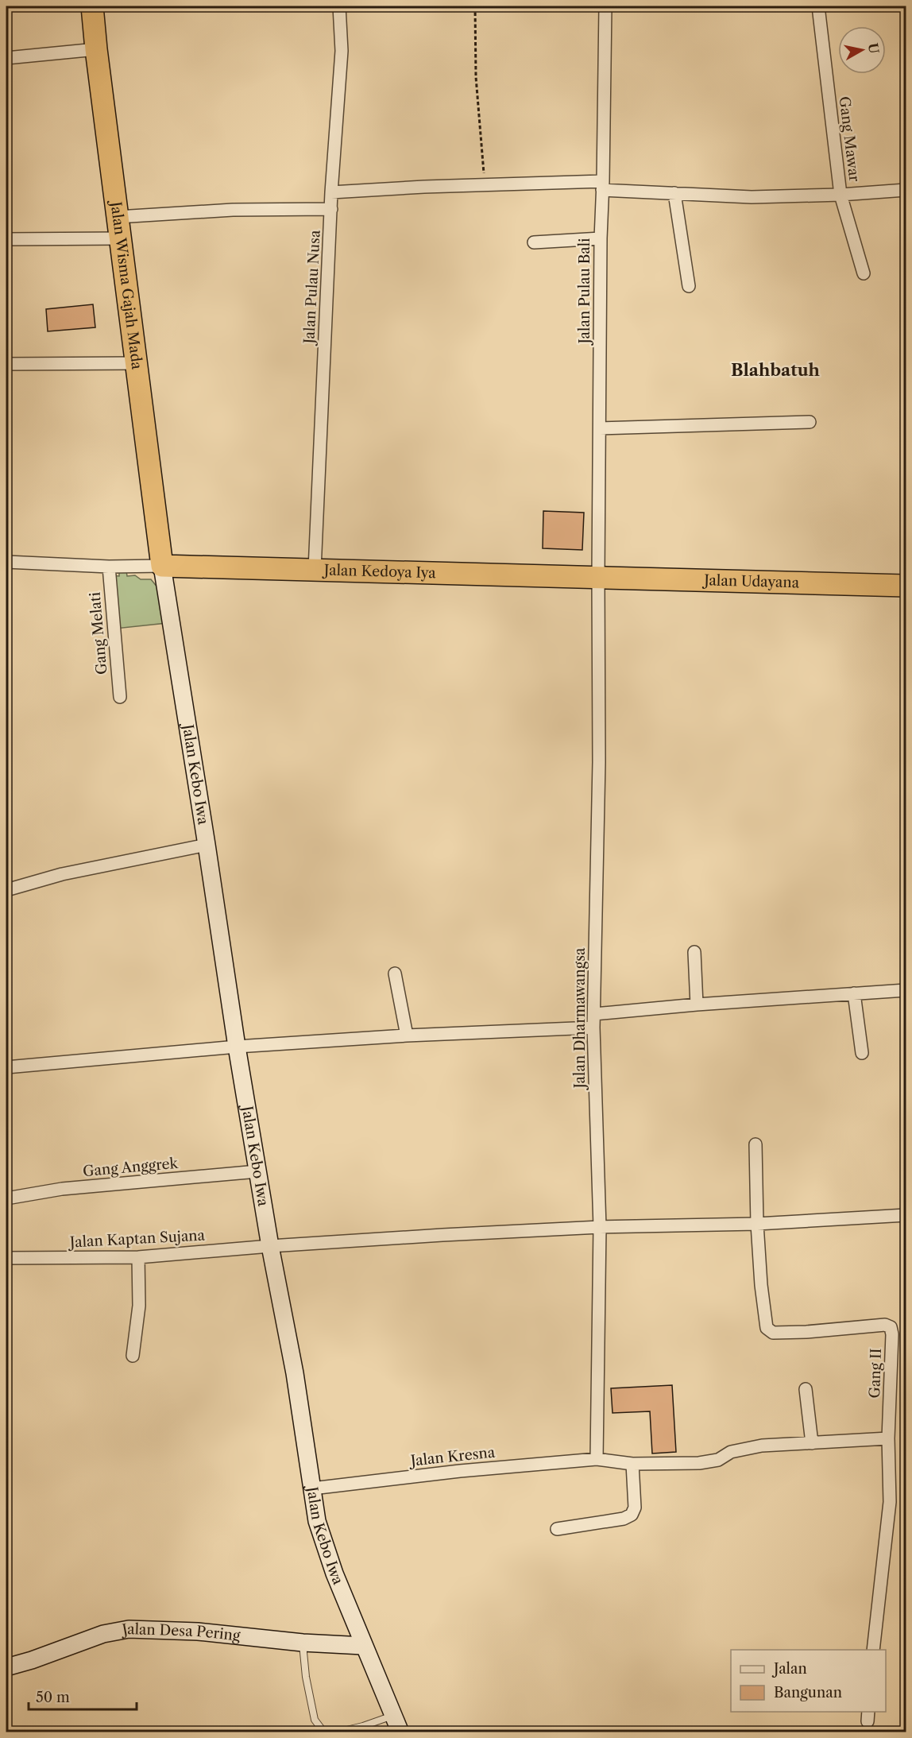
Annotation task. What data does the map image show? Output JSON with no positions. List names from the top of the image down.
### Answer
{
  "streets": {
    "highway": ["Jalan Wisma Gajah Mada", "Jalan Kedoya Iya", "Jalan Udayana"],
    "main road": ["Jalan Kebo Iwa", "Jalan Desa Pering"],
    "street": [
      "Gang Mawar",
      "Jalan Pulau Nusa",
      "Jalan Pulau Bali",
      "Gang Melati",
      "Jalan Dharmawangsa",
      "Gang Anggrek",
      "Jalan Kaptan Sujana",
      "Gang II",
      "Jalan Kresna"
    ]
  },
  "crossings": [
    ["Jalan Wisma Gajah Mada", "Jalan Kedoya Iya"],
    ["Jalan Wisma Gajah Mada", "Jalan Kebo Iwa"],
    ["Jalan Pulau Nusa", "Jalan Kedoya Iya"],
    ["Jalan Pulau Bali", "Jalan Kedoya Iya"],
    ["Jalan Pulau Bali", "Jalan Udayana"],
    ["Jalan Pulau Bali", "Jalan Dharmawangsa"],
    ["Jalan Kedoya Iya", "Jalan Udayana"],
    ["Jalan Kedoya Iya", "Jalan Kebo Iwa"],
    ["Jalan Kedoya Iya", "Jalan Dharmawangsa"],
    ["Jalan Udayana", "Jalan Dharmawangsa"],
    ["Jalan Kebo Iwa", "Gang Anggrek"],
    ["Jalan Kebo Iwa", "Jalan Kaptan Sujana"],
    ["Jalan Kebo Iwa", "Jalan Kresna"],
    ["Jalan Kebo Iwa", "Jalan Desa Pering"],
    ["Jalan Dharmawangsa", "Jalan Kaptan Sujana"],
    ["Jalan Dharmawangsa", "Jalan Kresna"],
    ["Jalan Kaptan Sujana", "Gang II"],
    ["Gang II", "Jalan Kresna"]
  ],
  "districts": ["Blahbatuh"],
  "legend": ["Jalan", "Bangunan"],
  "scale_bar": "50 m",
  "north": "right"
}
